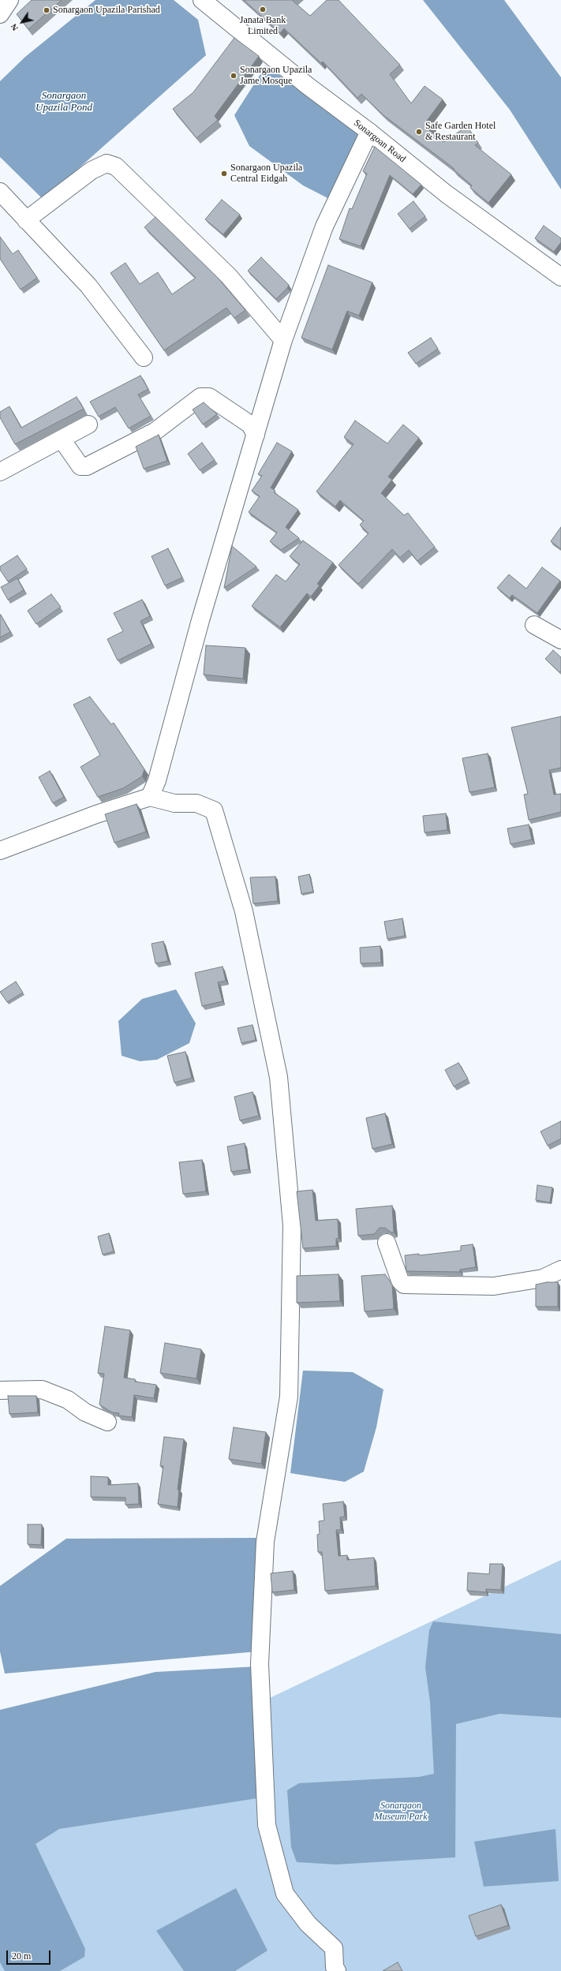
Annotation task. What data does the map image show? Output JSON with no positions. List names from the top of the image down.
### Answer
{
  "streets": {
    "street": ["Sonargoan Road"]
  },
  "water": ["Sonargaon Upazila Pond"],
  "parks": ["Sonargaon Museum Park"],
  "places": [
    "Janata Bank Limited",
    "Sonargaon Upazila Parishad",
    "Sonargaon Upazila Jame Mosque",
    "Safe Garden Hotel & Restaurant",
    "Sonargaon Upazila Central Eidgah"
  ],
  "scale_bar": "20 m",
  "north": "bottom left"
}
